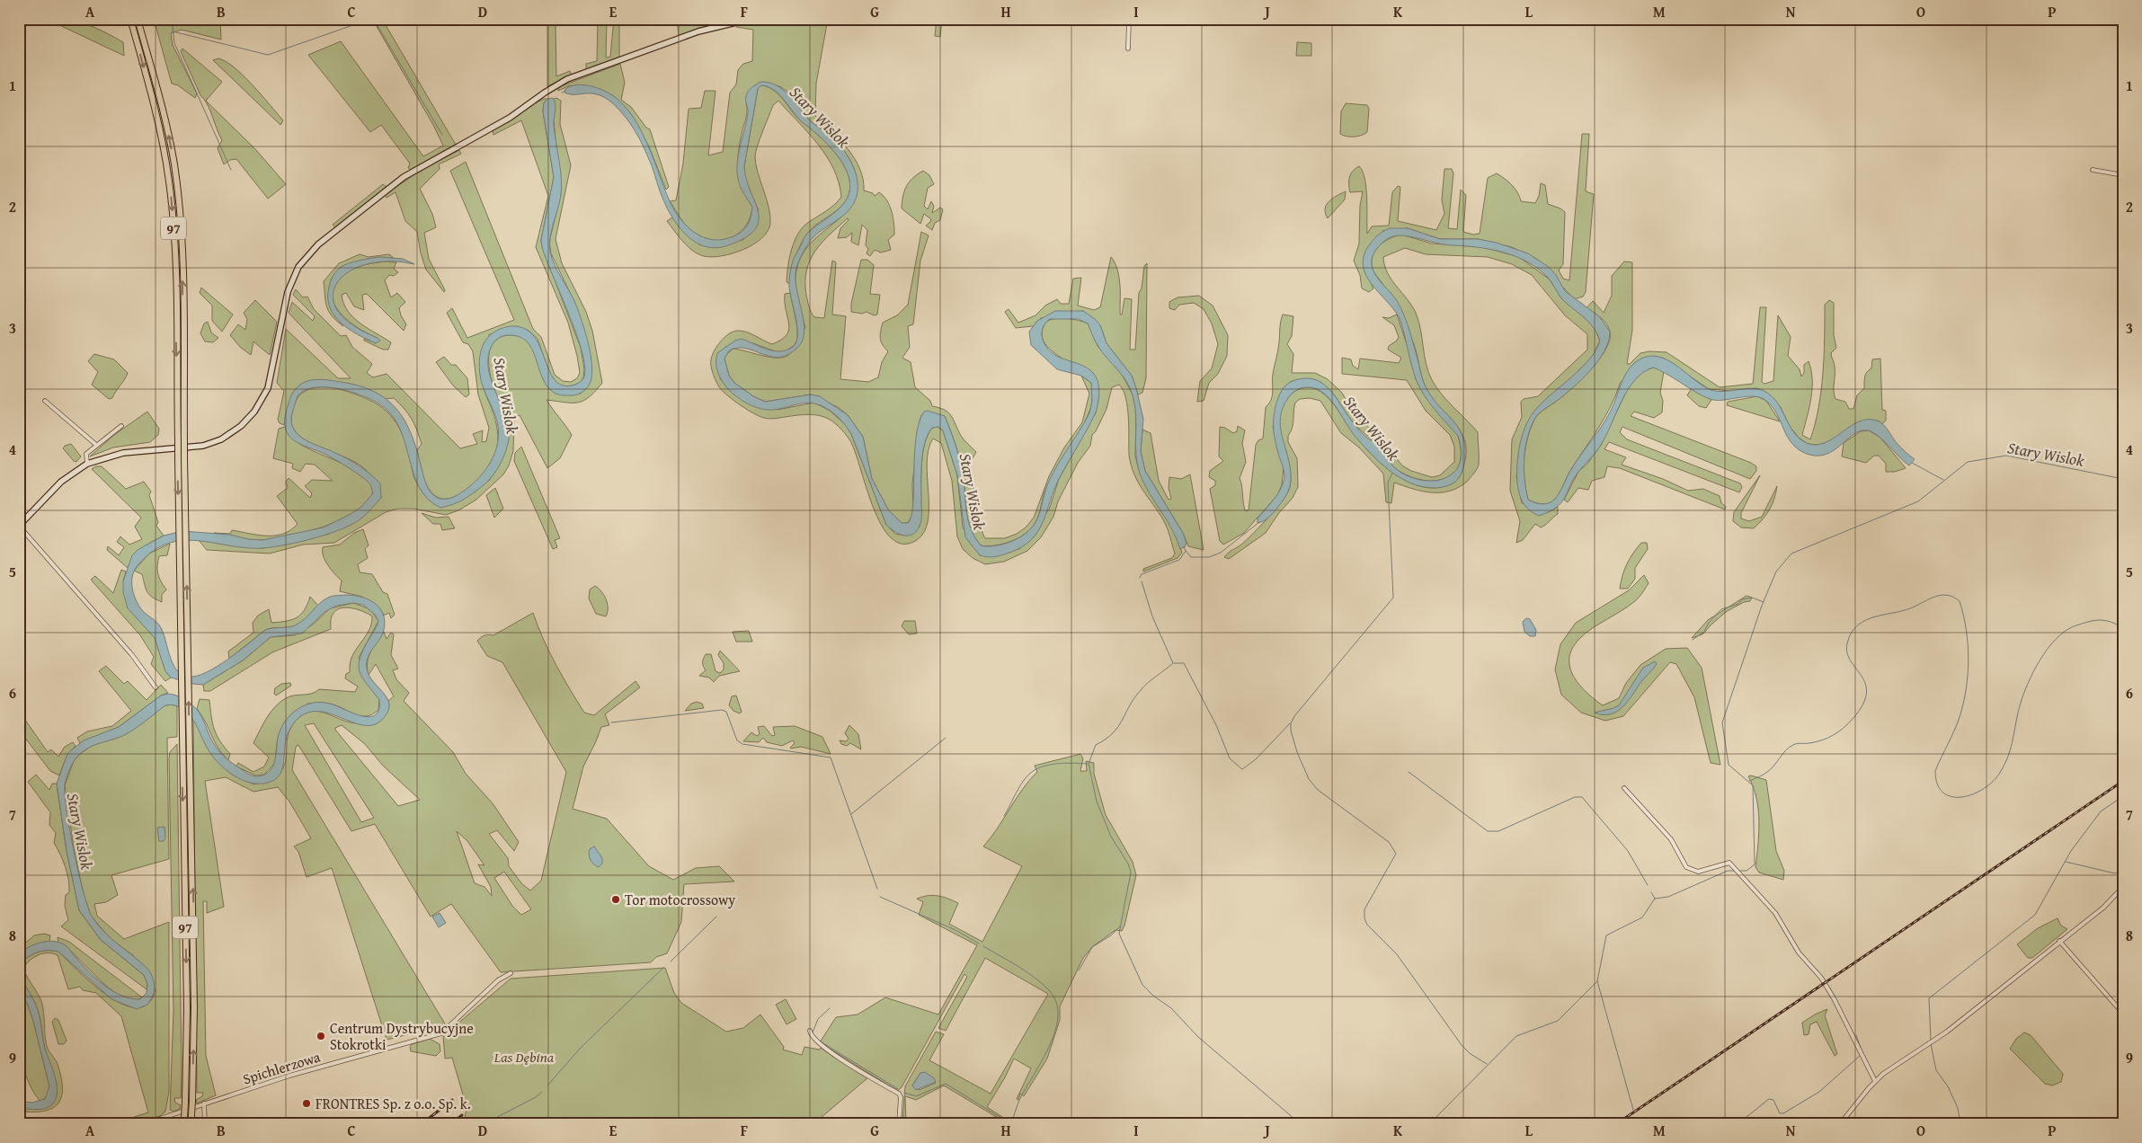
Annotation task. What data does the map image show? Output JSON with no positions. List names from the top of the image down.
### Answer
{
  "streets": {
    "main road": ["97"],
    "street": ["Spichlerzowa"]
  },
  "water": ["Stary Wislok"],
  "parks": ["Las Dębina"],
  "places": ["Tor motocrossowy", "Centrum Dystrybucyjne Stokrotki", "FRONTRES Sp. z o.o. Sp. k."],
  "grid": {
    "columns": [
      "A",
      "B",
      "C",
      "D",
      "E",
      "F",
      "G",
      "H",
      "I",
      "J",
      "K",
      "L",
      "M",
      "N",
      "O",
      "P"
    ],
    "rows": [
      "1",
      "2",
      "3",
      "4",
      "5",
      "6",
      "7",
      "8",
      "9"
    ]
  }
}
